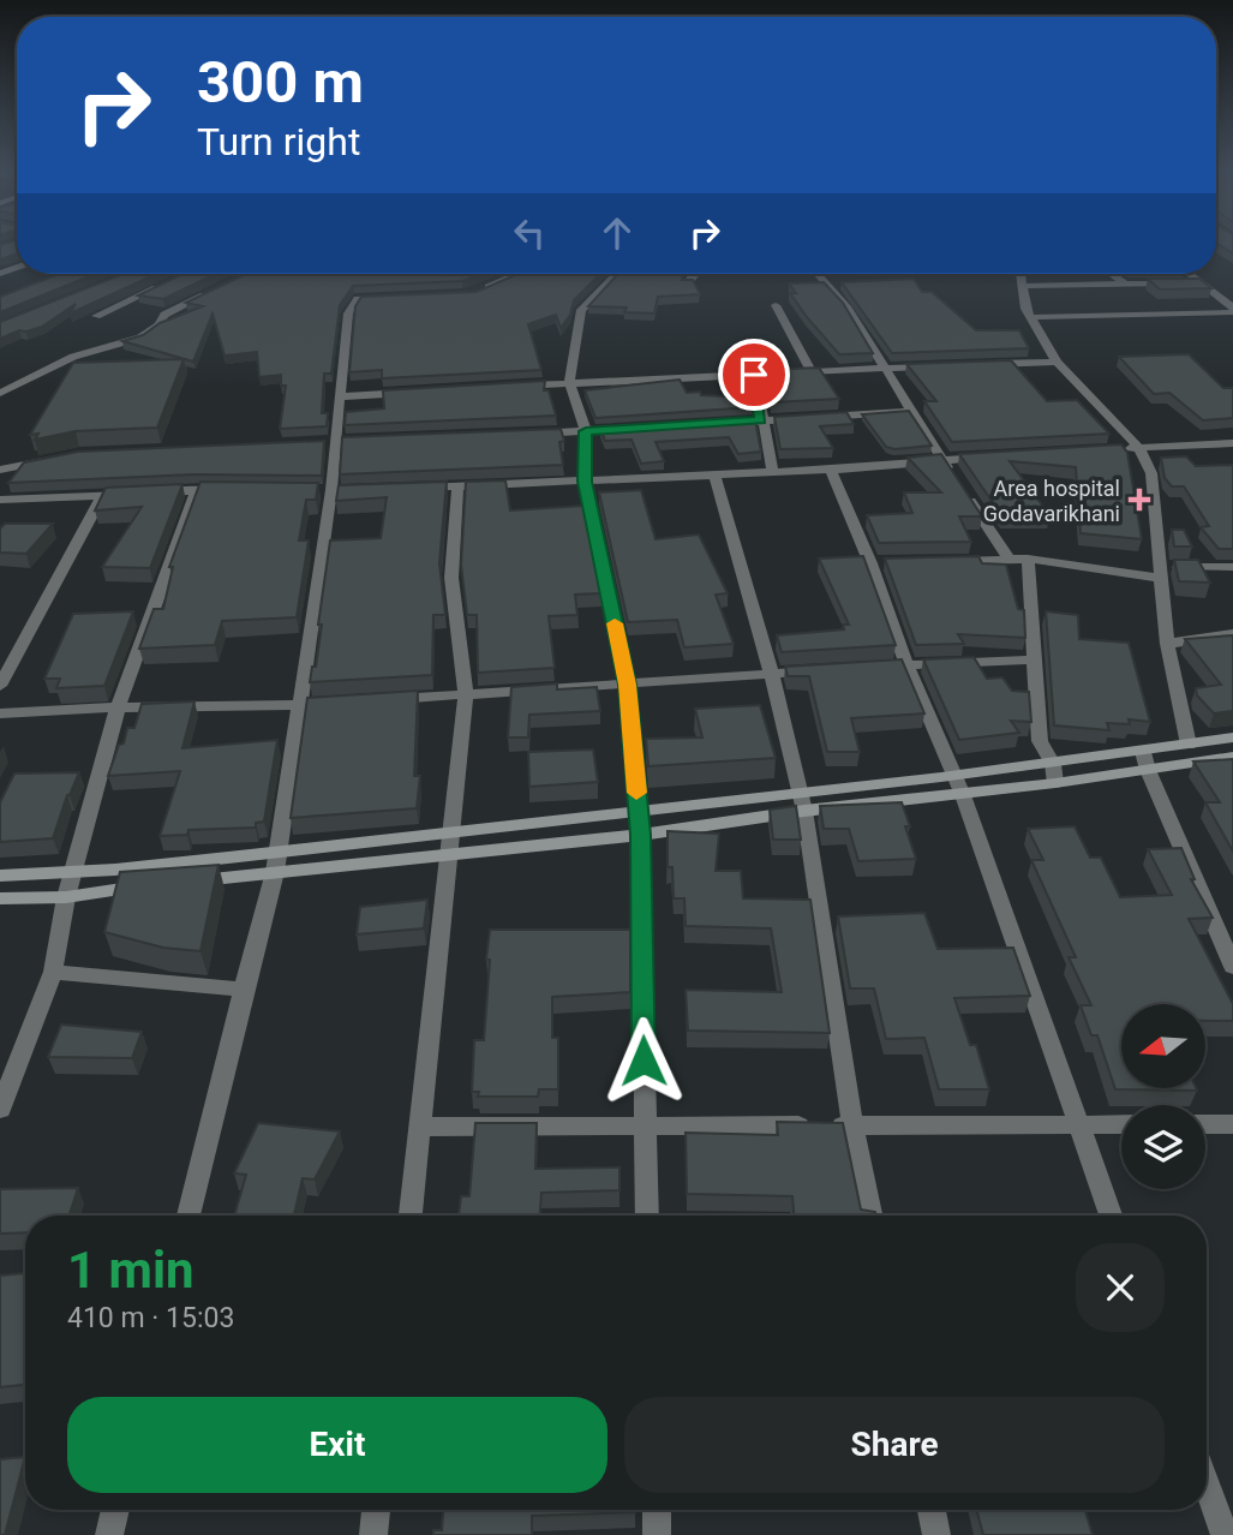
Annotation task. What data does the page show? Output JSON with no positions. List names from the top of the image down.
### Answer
{
  "places": {
    "health": ["Area hospital Godavarikhani"]
  },
  "north": "left",
  "page": {
    "turn": ["300 m", "Turn right"],
    "heading": ["1 min", "410 m · 15:03"],
    "buttons": ["Exit", "Share"]
  }
}
